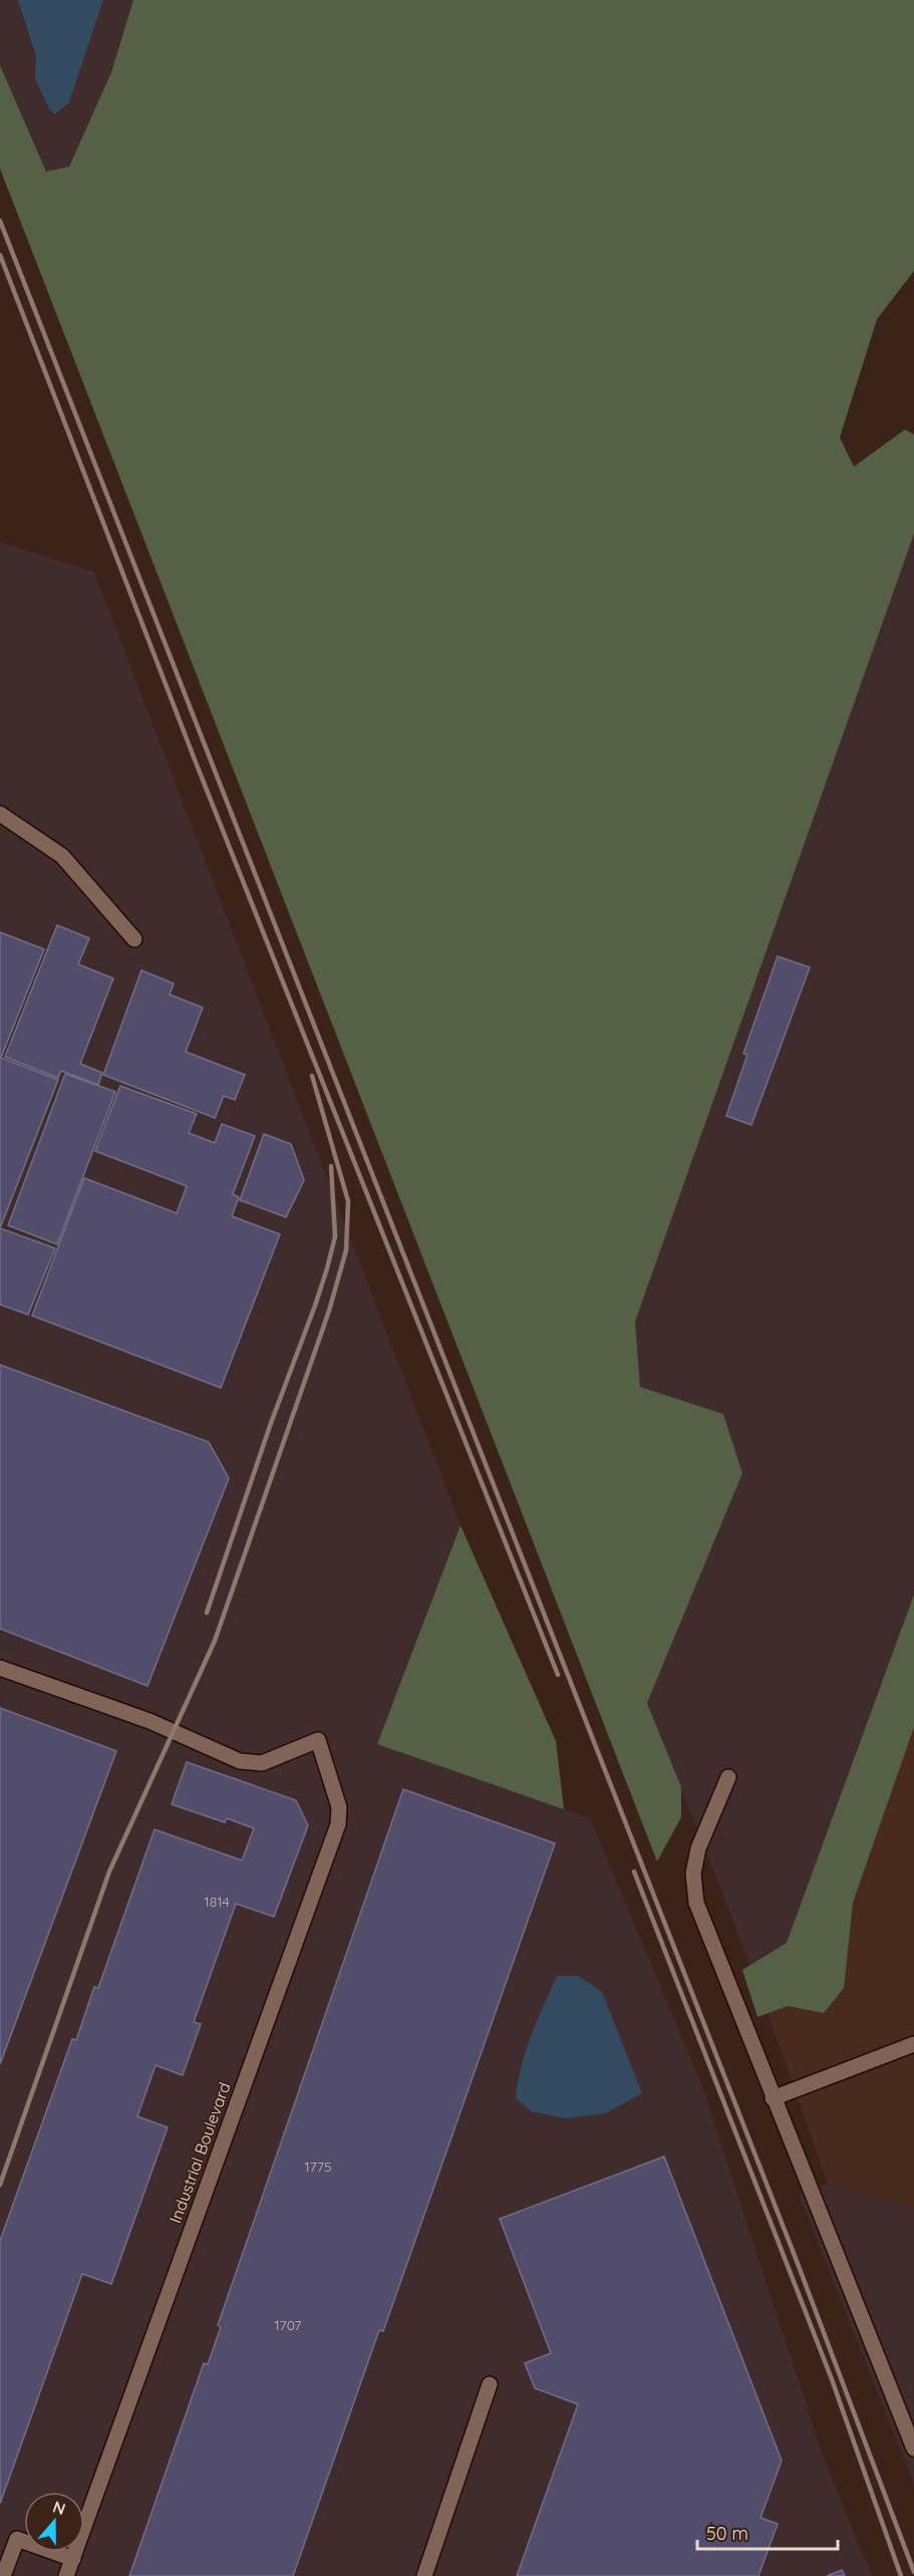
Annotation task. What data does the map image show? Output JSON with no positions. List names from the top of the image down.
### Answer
{
  "streets": {
    "street": ["Industrial Boulevard"]
  },
  "house_numbers": ["1814", "1775", "1707"],
  "scale_bar": "50 m",
  "north": "top"
}
